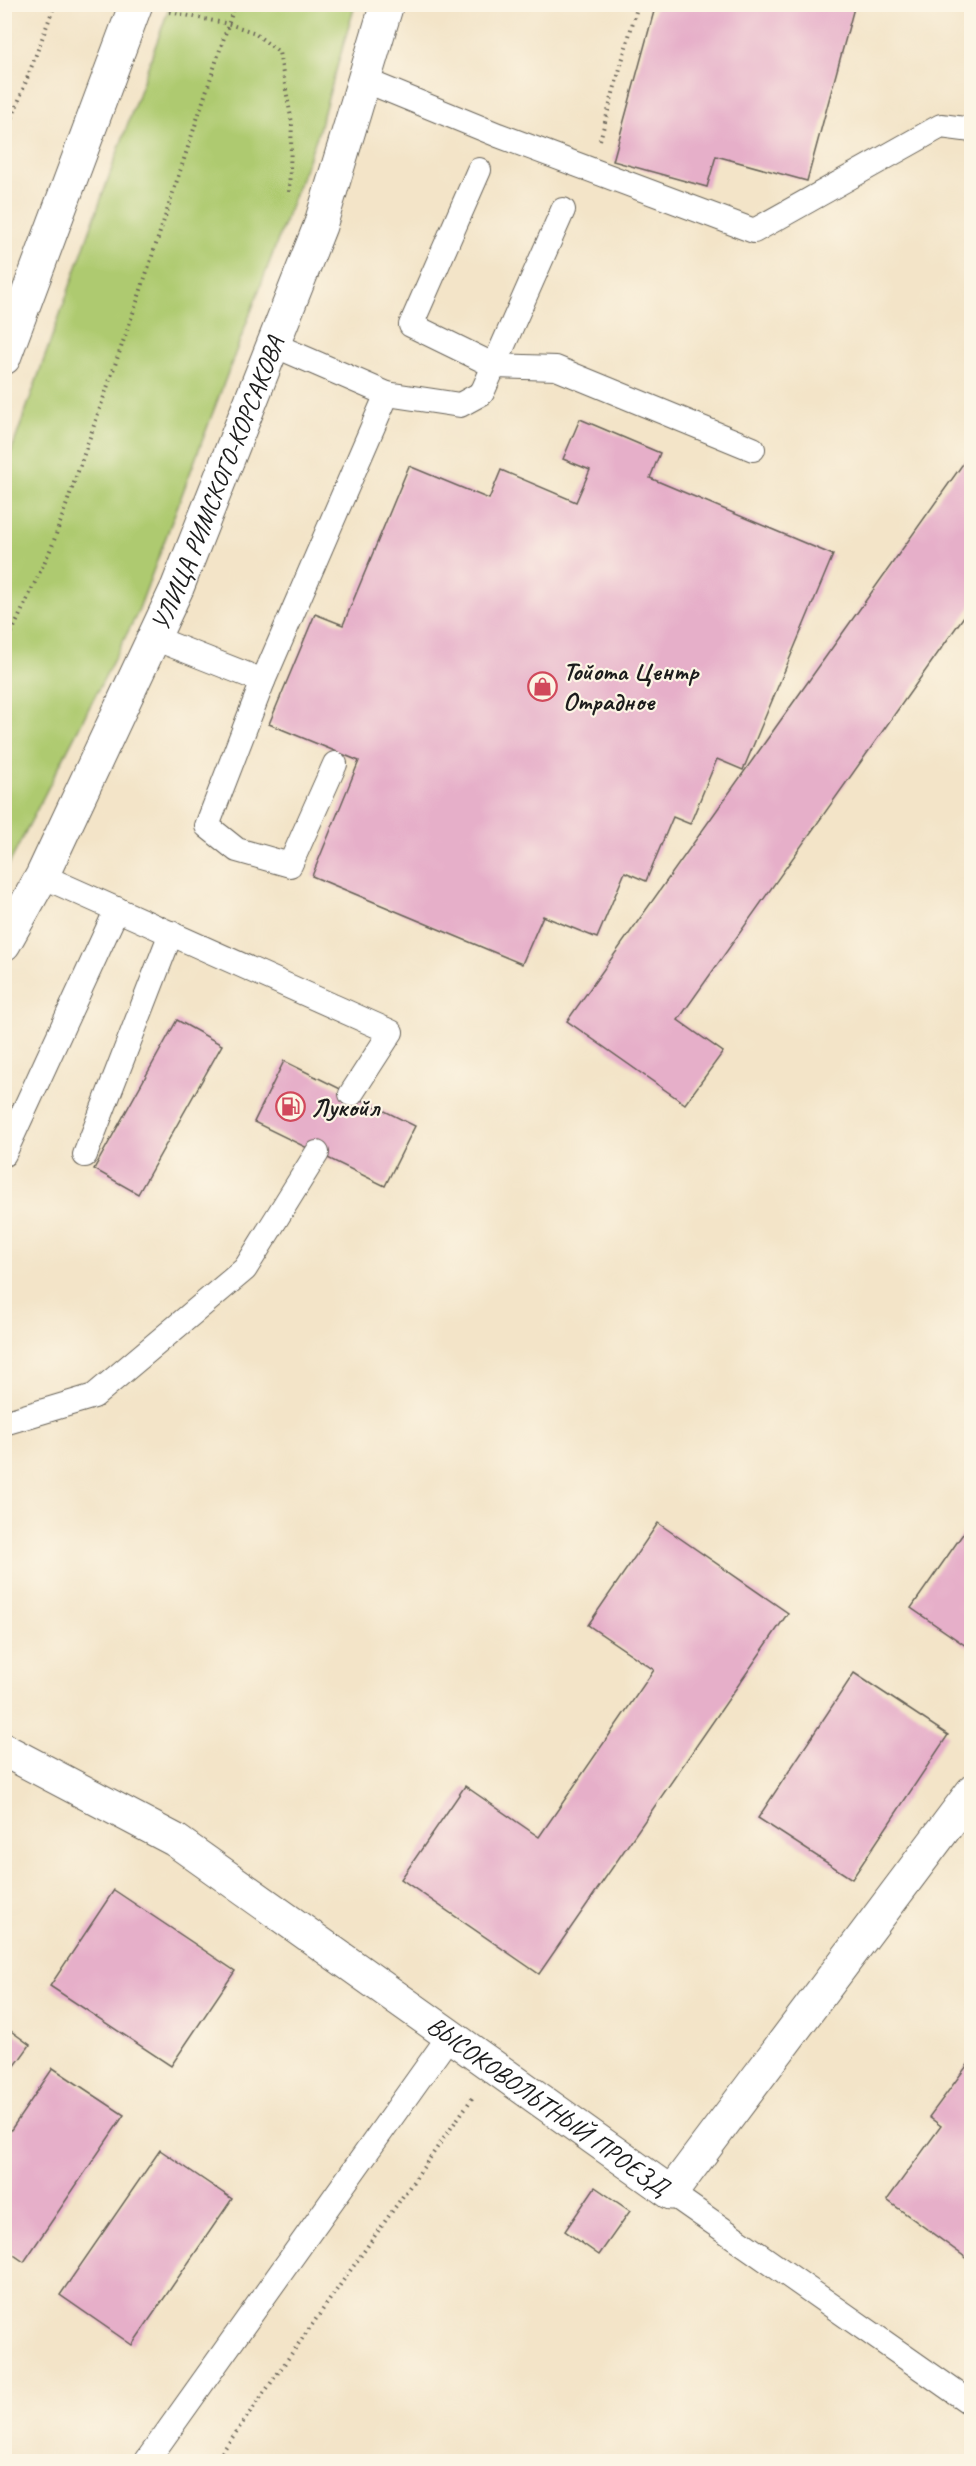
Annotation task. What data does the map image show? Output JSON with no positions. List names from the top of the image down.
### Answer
{
  "streets": {
    "street": ["УЛИЦА РИМСКОГО-КОРСАКОВА", "ВЫСОКОВОЛЬТНЫЙ ПРОЕЗД"]
  },
  "places": {
    "shop": ["Тойота Центр Отрадное"],
    "fuel station": ["Лукойл"]
  }
}
